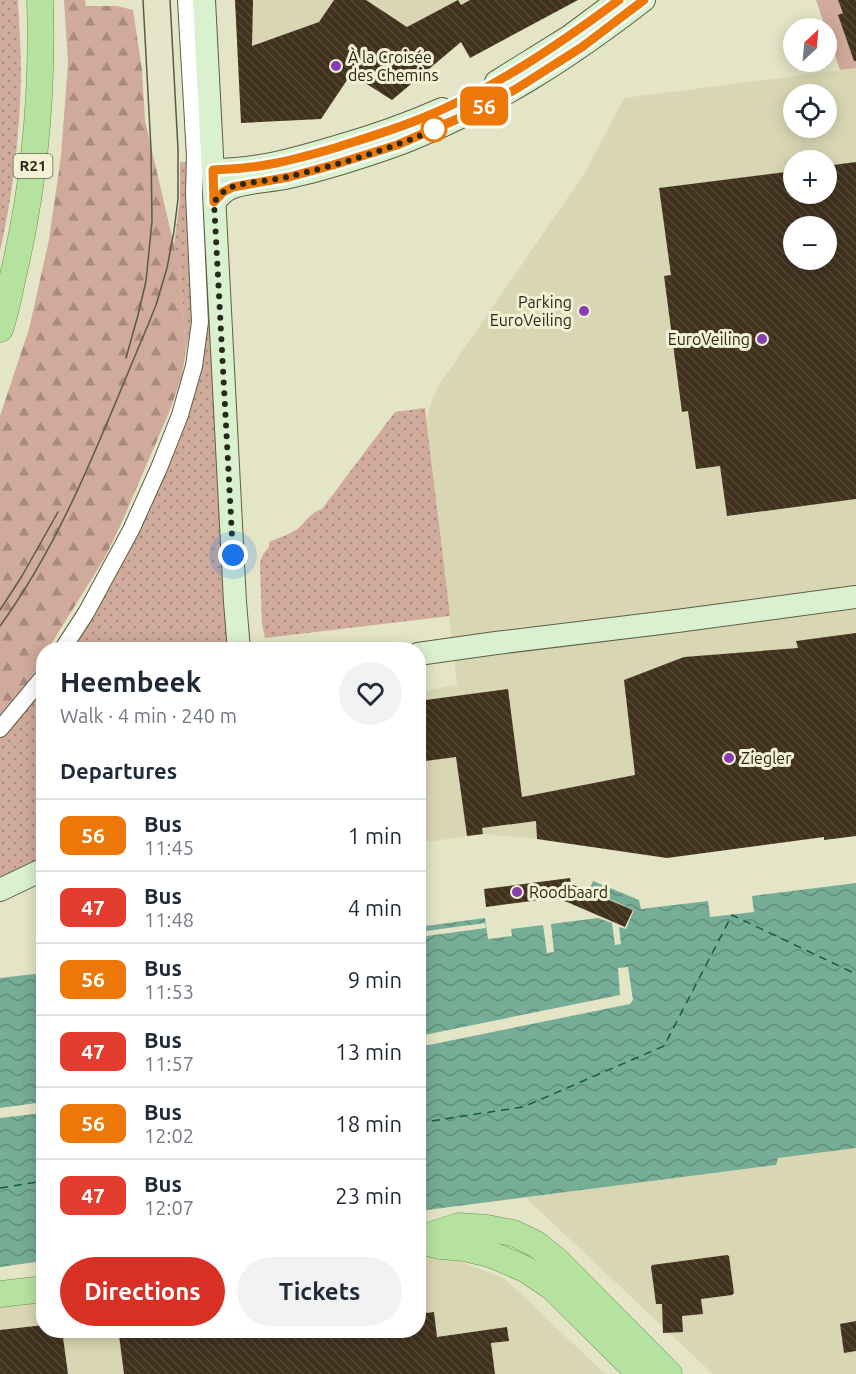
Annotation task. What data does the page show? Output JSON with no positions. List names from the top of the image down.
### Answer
{
  "streets": {
    "main road": ["R21"]
  },
  "places": [
    "À la Croisée des Chemins",
    "Parking EuroVeiling",
    "EuroVeiling",
    "Ziegler",
    "Roodbaard"
  ],
  "lines": ["bus line 56"],
  "north": "top right",
  "page": {
    "on_map": "56",
    "map_buttons": ["+", "−"],
    "heading": [
      ["Heembeek", "Walk · 4 min · 240 m"],
      "Departures"
    ],
    "list": [
      {
        "mark": "56",
        "name": "Bus",
        "note": "11:45",
        "value": "1 min"
      },
      {
        "mark": "47",
        "name": "Bus",
        "note": "11:48",
        "value": "4 min"
      },
      {
        "mark": "56",
        "name": "Bus",
        "note": "11:53",
        "value": "9 min"
      },
      {
        "mark": "47",
        "name": "Bus",
        "note": "11:57",
        "value": "13 min"
      },
      {
        "mark": "56",
        "name": "Bus",
        "note": "12:02",
        "value": "18 min"
      },
      {
        "mark": "47",
        "name": "Bus",
        "note": "12:07",
        "value": "23 min"
      }
    ],
    "buttons": ["Directions", "Tickets"]
  }
}
